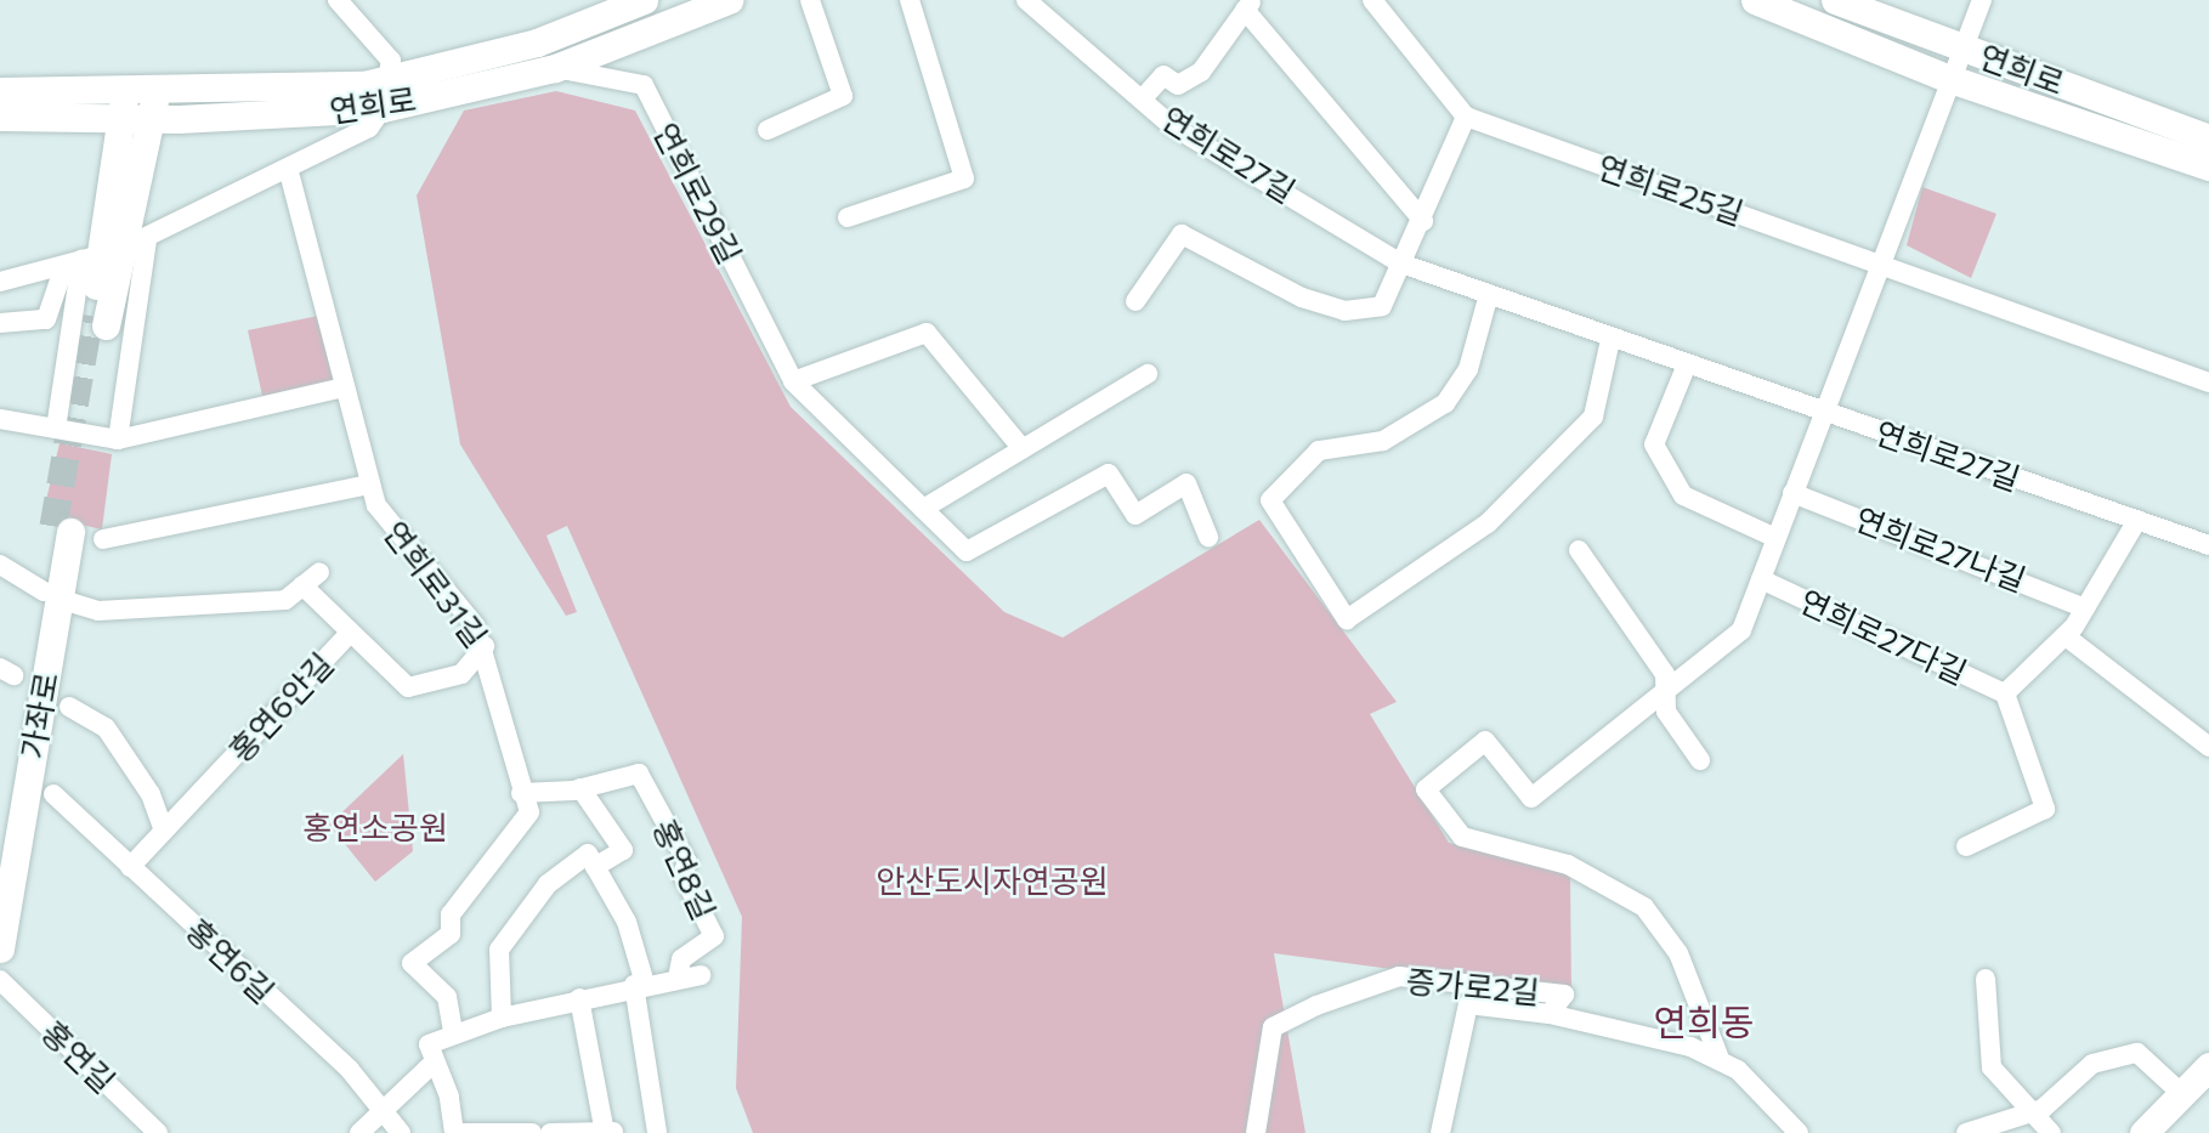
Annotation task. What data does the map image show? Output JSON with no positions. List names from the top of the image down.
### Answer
{
  "streets": {
    "main road": ["연희로", "가좌로"],
    "street": [
      "연희로27길",
      "연희로25길",
      "연희로29길",
      "연희로27나길",
      "연희로31길",
      "연희로27다길",
      "홍연6안길",
      "홍연8길",
      "홍연6길",
      "증가로2길",
      "홍연길"
    ]
  },
  "crossings": [
    ["연희로", "연희로25길"],
    ["연희로", "연희로29길"],
    ["연희로27길", "연희로27다길"],
    ["연희로27나길", "연희로27다길"],
    ["연희로31길", "홍연6안길"],
    ["홍연6안길", "가좌로"],
    ["홍연6안길", "홍연6길"]
  ],
  "districts": ["연희동"],
  "parks": ["홍연소공원", "안산도시자연공원"]
}
